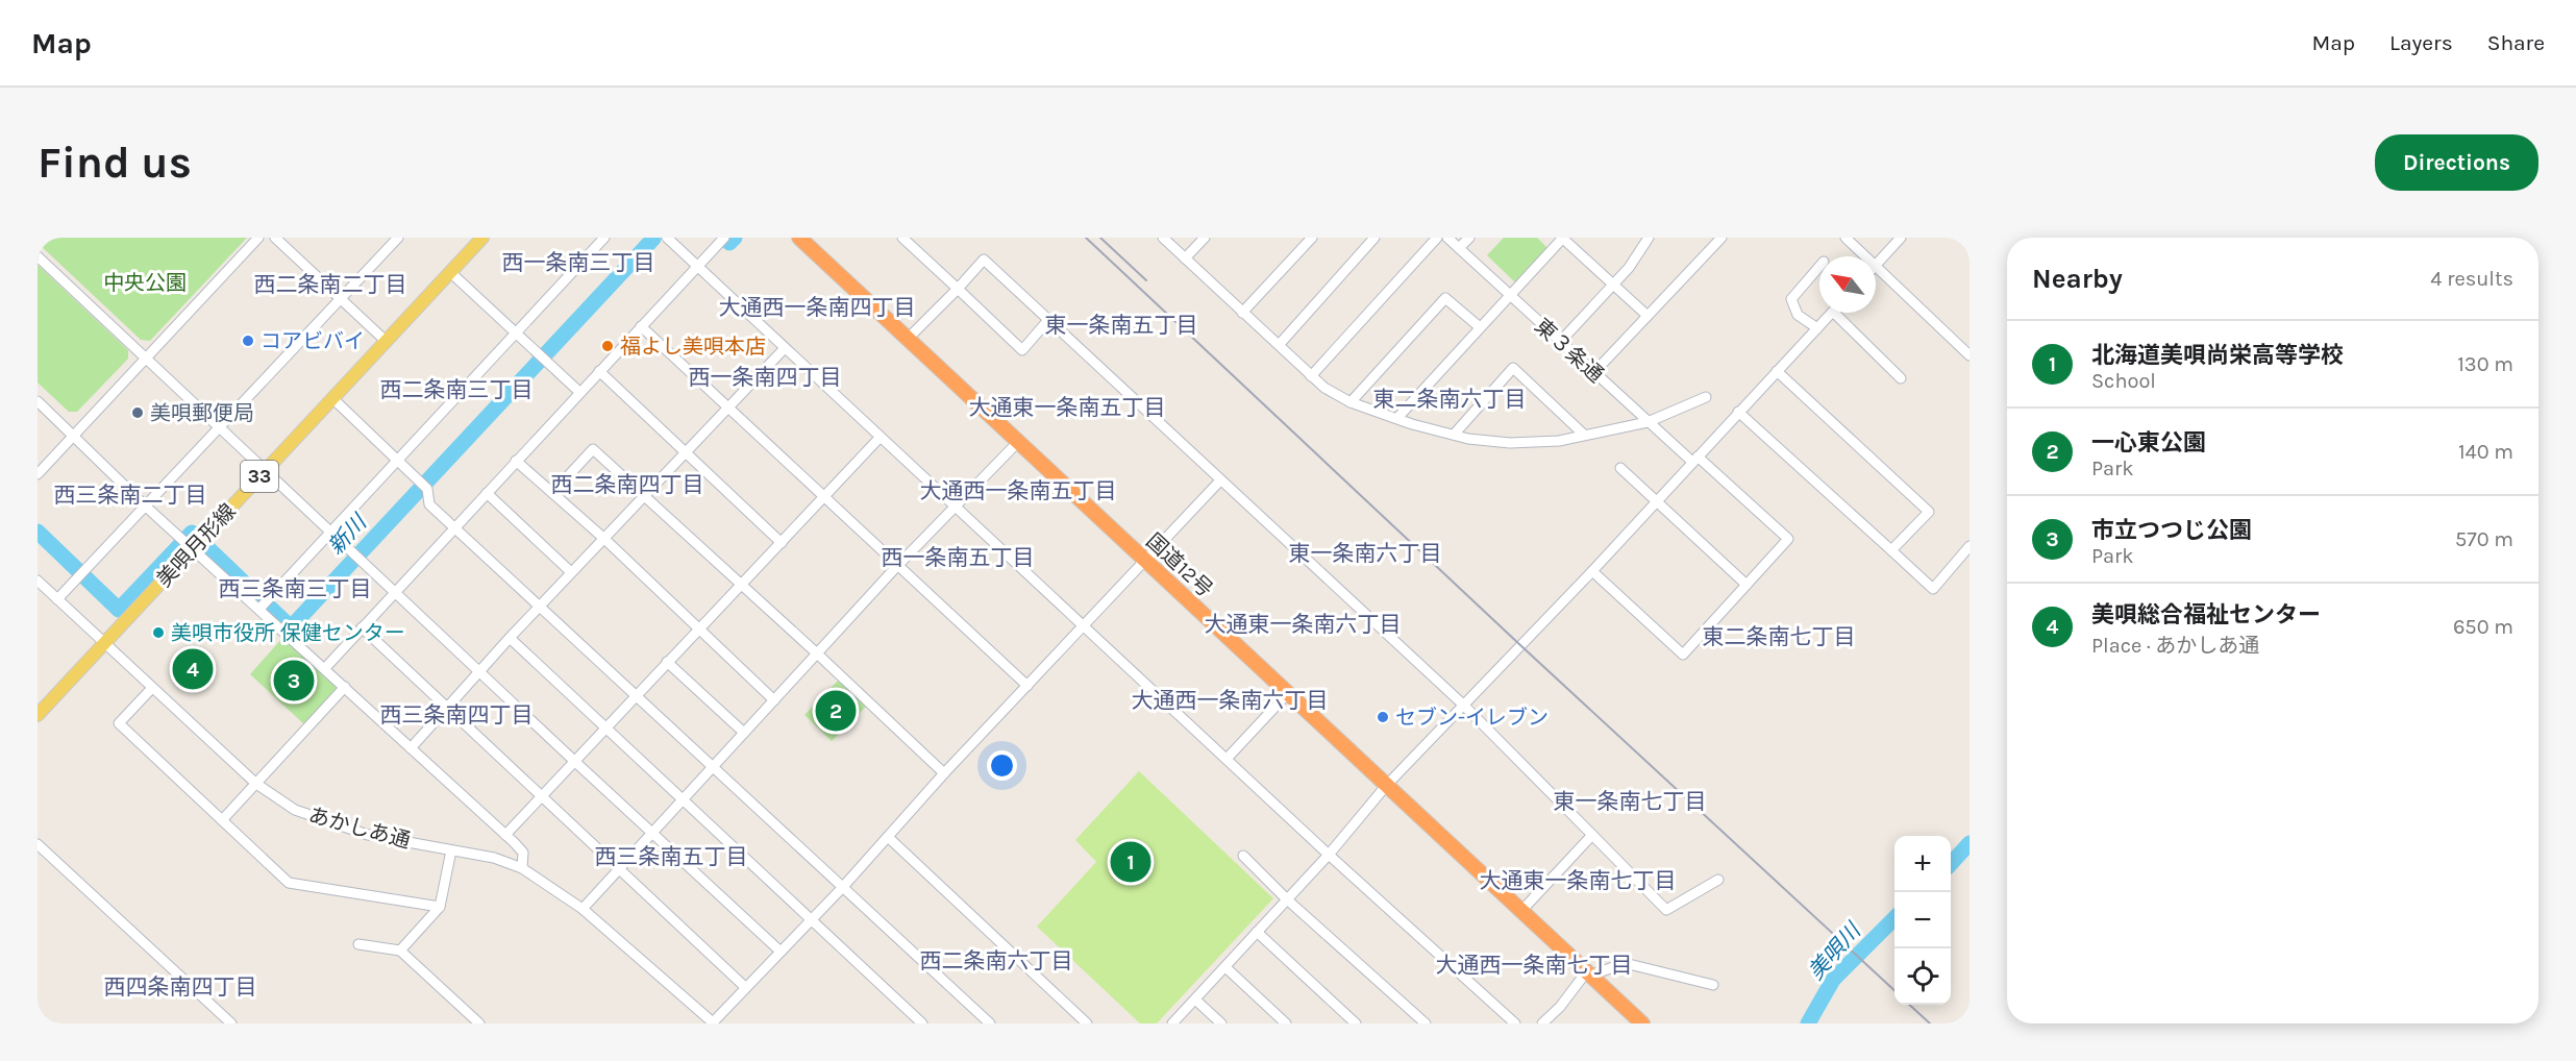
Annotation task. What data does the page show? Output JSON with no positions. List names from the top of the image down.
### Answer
{
  "streets": {
    "highway": ["国道12号"],
    "main road": ["33", "美唄月形線"],
    "street": ["東３条通", "あかしあ通"]
  },
  "crossings": [
    ["美唄月形線", "あかしあ通"]
  ],
  "districts": [
    "西一条南三丁目",
    "西二条南二丁目",
    "大通西一条南四丁目",
    "東一条南五丁目",
    "西一条南四丁目",
    "西二条南三丁目",
    "東二条南六丁目",
    "大通東一条南五丁目",
    "西二条南四丁目",
    "大通西一条南五丁目",
    "西三条南二丁目",
    "東一条南六丁目",
    "西一条南五丁目",
    "西三条南三丁目",
    "大通東一条南六丁目",
    "東二条南七丁目",
    "大通西一条南六丁目",
    "西三条南四丁目",
    "東一条南七丁目",
    "西三条南五丁目",
    "大通東一条南七丁目",
    "西二条南六丁目",
    "大通西一条南七丁目",
    "西四条南四丁目"
  ],
  "water": ["新川", "美唄川"],
  "parks": ["中央公園"],
  "places": [
    "コアビバイ",
    "福よし美唄本店",
    "美唄郵便局",
    "美唄市役所 保健センター",
    "セブン-イレブン"
  ],
  "north": "top left",
  "page": {
    "header": "Map",
    "nav": ["Map", "Layers", "Share"],
    "buttons": "Directions",
    "title": "Find us",
    "heading": ["Nearby", "4 results"],
    "list": [
      {
        "mark": "1",
        "name": "北海道美唄尚栄高等学校",
        "note": "School",
        "value": "130 m"
      },
      {
        "mark": "2",
        "name": "一心東公園",
        "note": "Park",
        "value": "140 m"
      },
      {
        "mark": "3",
        "name": "市立つつじ公園",
        "note": "Park",
        "value": "570 m"
      },
      {
        "mark": "4",
        "name": "美唄総合福祉センター",
        "note": "Place · あかしあ通",
        "value": "650 m"
      }
    ],
    "pins": [
      "4",
      "3",
      "2",
      "1"
    ],
    "map_buttons": ["+", "−"]
  }
}
